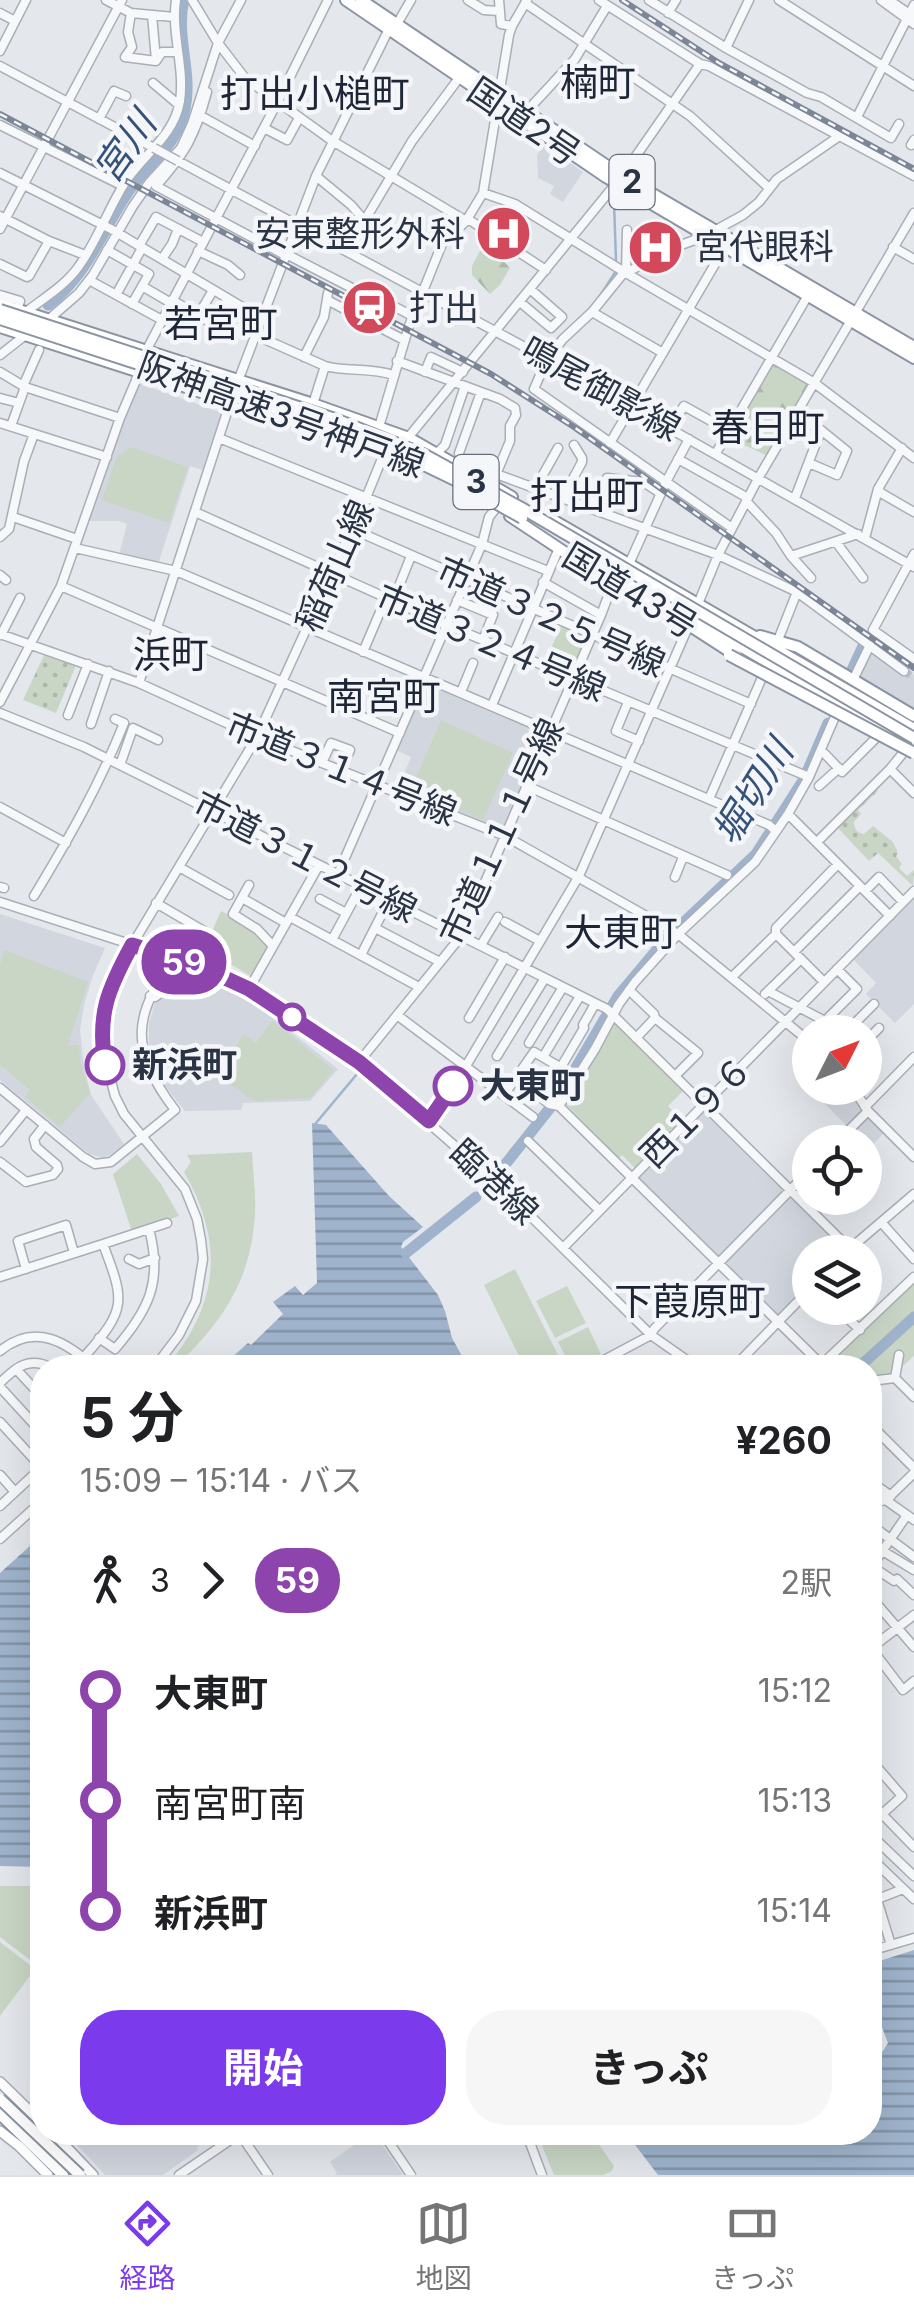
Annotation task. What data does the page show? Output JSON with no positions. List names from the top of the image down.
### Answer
{
  "streets": {
    "highway": [
      "国道2号",
      "2",
      "阪神高速3号神戸線",
      "3",
      "国道43号"
    ],
    "street": [
      "鳴尾御影線",
      "稲荷山線",
      "市道３２５号線",
      "市道３２４号線",
      "市道３１４号線",
      "市道１１１号線",
      "市道３１２号線",
      "西１９６",
      "臨港線"
    ]
  },
  "crossings": [
    ["阪神高速3号神戸線", "国道43号"],
    ["稲荷山線", "国道43号"],
    ["稲荷山線", "市道３２５号線"],
    ["稲荷山線", "市道３２４号線"],
    ["稲荷山線", "市道３１４号線"],
    ["稲荷山線", "市道３１２号線"],
    ["稲荷山線", "臨港線"],
    ["国道43号", "市道１１１号線"],
    ["市道３２５号線", "市道１１１号線"],
    ["市道３２４号線", "市道１１１号線"],
    ["市道３１４号線", "市道１１１号線"],
    ["市道３１４号線", "西１９６"],
    ["市道１１１号線", "市道３１２号線"],
    ["市道１１１号線", "臨港線"],
    ["市道３１２号線", "西１９６"],
    ["西１９６", "臨港線"]
  ],
  "districts": [
    "楠町",
    "打出小槌町",
    "若宮町",
    "春日町",
    "打出町",
    "浜町",
    "南宮町",
    "大東町",
    "下葭原町"
  ],
  "water": ["宮川", "堀切川"],
  "places": {
    "hospital": ["安東整形外科", "宮代眼科"],
    "station": ["打出"],
    "other": ["新浜町", "大東町"]
  },
  "lines": ["bus line 59"],
  "north": "top right",
  "page": {
    "on_map": "59",
    "heading": ["5 分", "15:09 – 15:14 · バス", "¥260"],
    "legs": ["3", "59", "2駅"],
    "list": [
      {
        "name": "大東町",
        "value": "15:12"
      },
      {
        "name": "南宮町南",
        "value": "15:13"
      },
      {
        "name": "新浜町",
        "value": "15:14"
      }
    ],
    "buttons": ["開始", "きっぷ"],
    "tabs": ["経路", "地図", "きっぷ"]
  }
}
